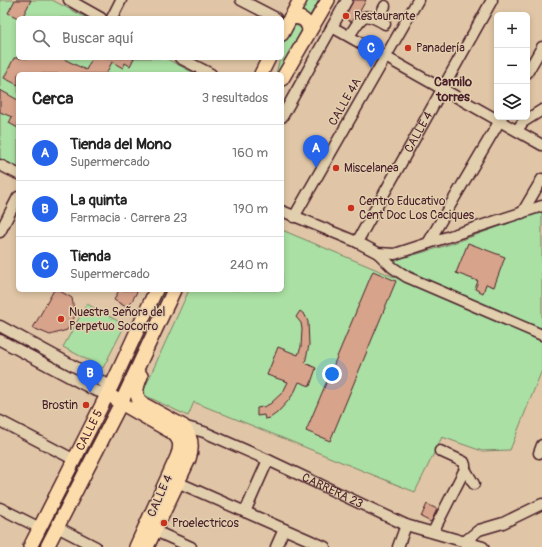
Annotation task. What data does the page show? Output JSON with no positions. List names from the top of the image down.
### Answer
{
  "streets": {
    "main road": ["CALLE 4", "CALLE 5", "CARRERA 23"],
    "street": ["CALLE 4A"]
  },
  "crossings": [
    ["CALLE 4", "CALLE 5"],
    ["CALLE 5", "CARRERA 23"]
  ],
  "districts": ["Camilo torres"],
  "places": [
    "Restaurante",
    "Panadería",
    "Miscelanea",
    "Centro Educativo Cent Doc Los Caciques",
    "Nuestra Señora del Perpetuo Socorro",
    "Brostin",
    "Proelectricos"
  ],
  "page": {
    "map_buttons": ["+", "−"],
    "search": "Buscar aquí",
    "pins": ["C", "A", "B"],
    "heading": ["Cerca", "3 resultados"],
    "list": [
      {
        "mark": "A",
        "name": "Tienda del Mono",
        "note": "Supermercado",
        "value": "160 m"
      },
      {
        "mark": "B",
        "name": "La quinta",
        "note": "Farmacia · Carrera 23",
        "value": "190 m"
      },
      {
        "mark": "C",
        "name": "Tienda",
        "note": "Supermercado",
        "value": "240 m"
      }
    ]
  }
}
